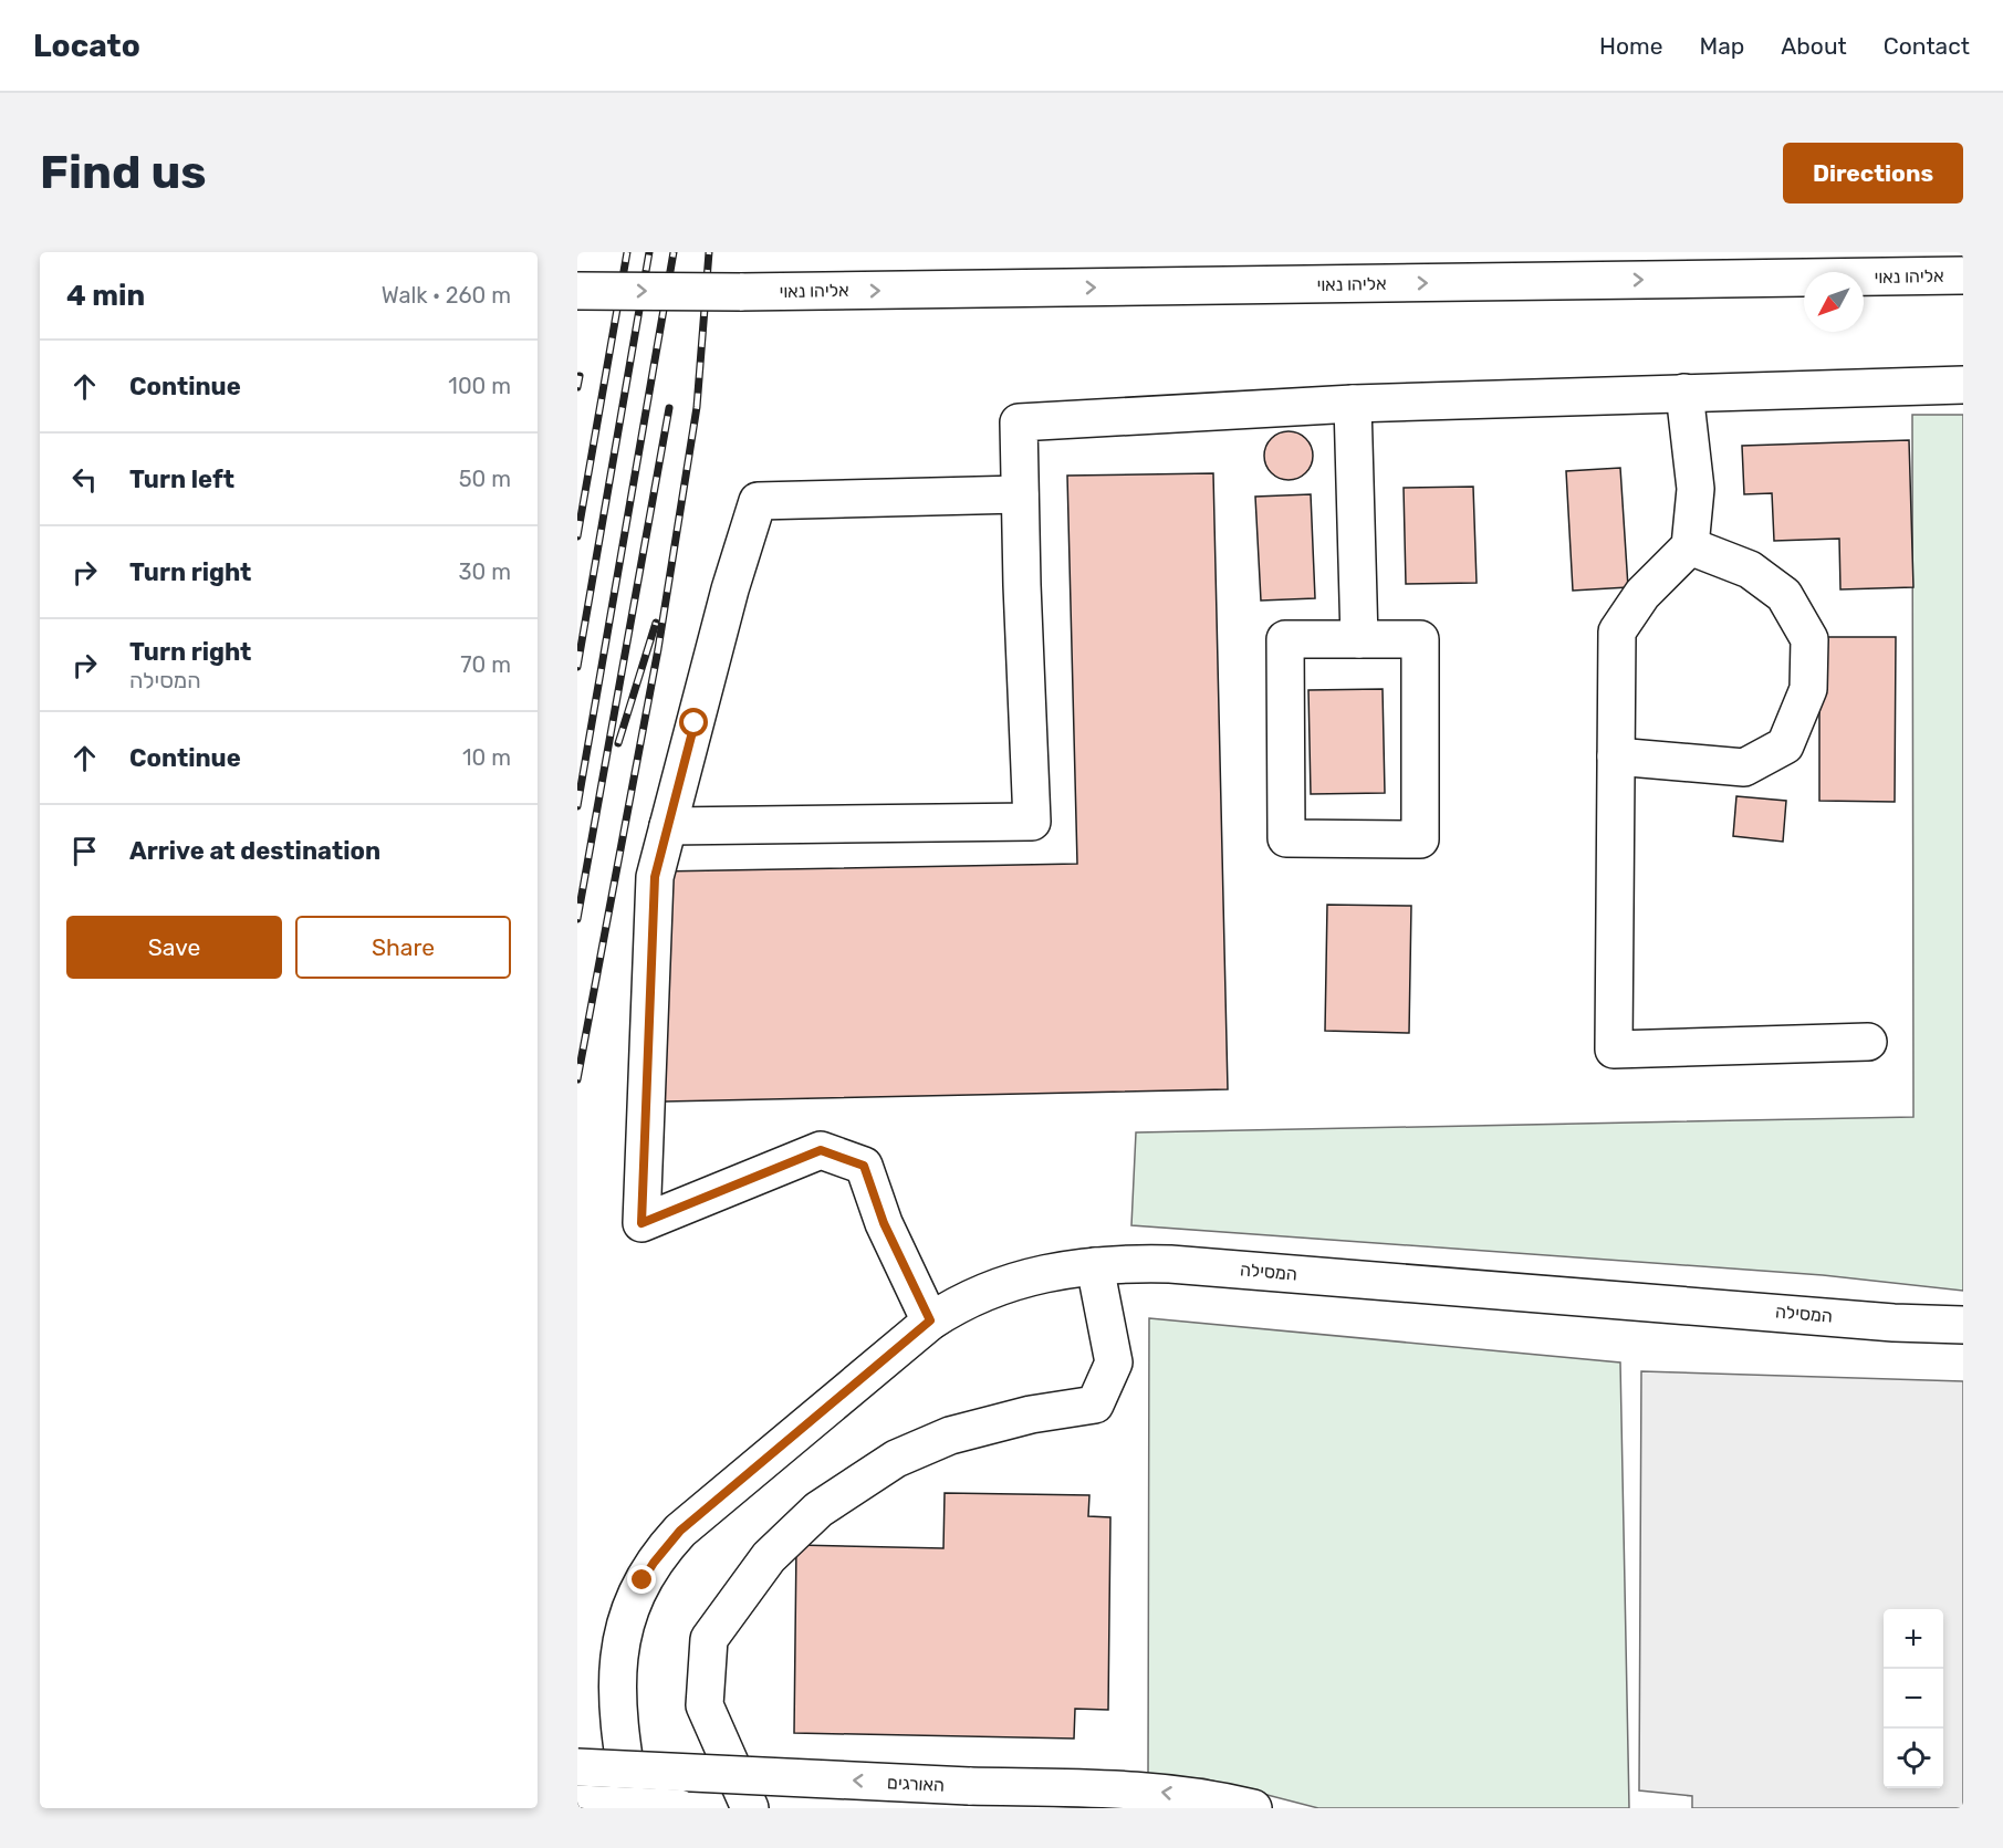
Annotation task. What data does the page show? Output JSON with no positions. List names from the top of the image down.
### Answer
{
  "streets": {
    "main road": ["אליהו נאוי", "המסילה", "האורגים"]
  },
  "one_way": ["האורגים"],
  "north": "bottom left",
  "page": {
    "header": "Locato",
    "nav": [
      "Home",
      "Map",
      "About",
      "Contact"
    ],
    "buttons": [
      "Directions",
      ["Save", "Share"]
    ],
    "title": "Find us",
    "heading": ["4 min", "Walk · 260 m"],
    "list": [
      ["Continue", "100 m"],
      ["Turn left", "50 m"],
      ["Turn right", "30 m"],
      ["Turn right", "המסילה", "70 m"],
      ["Continue", "10 m"],
      "Arrive at destination"
    ],
    "map_buttons": ["+", "−"]
  }
}
